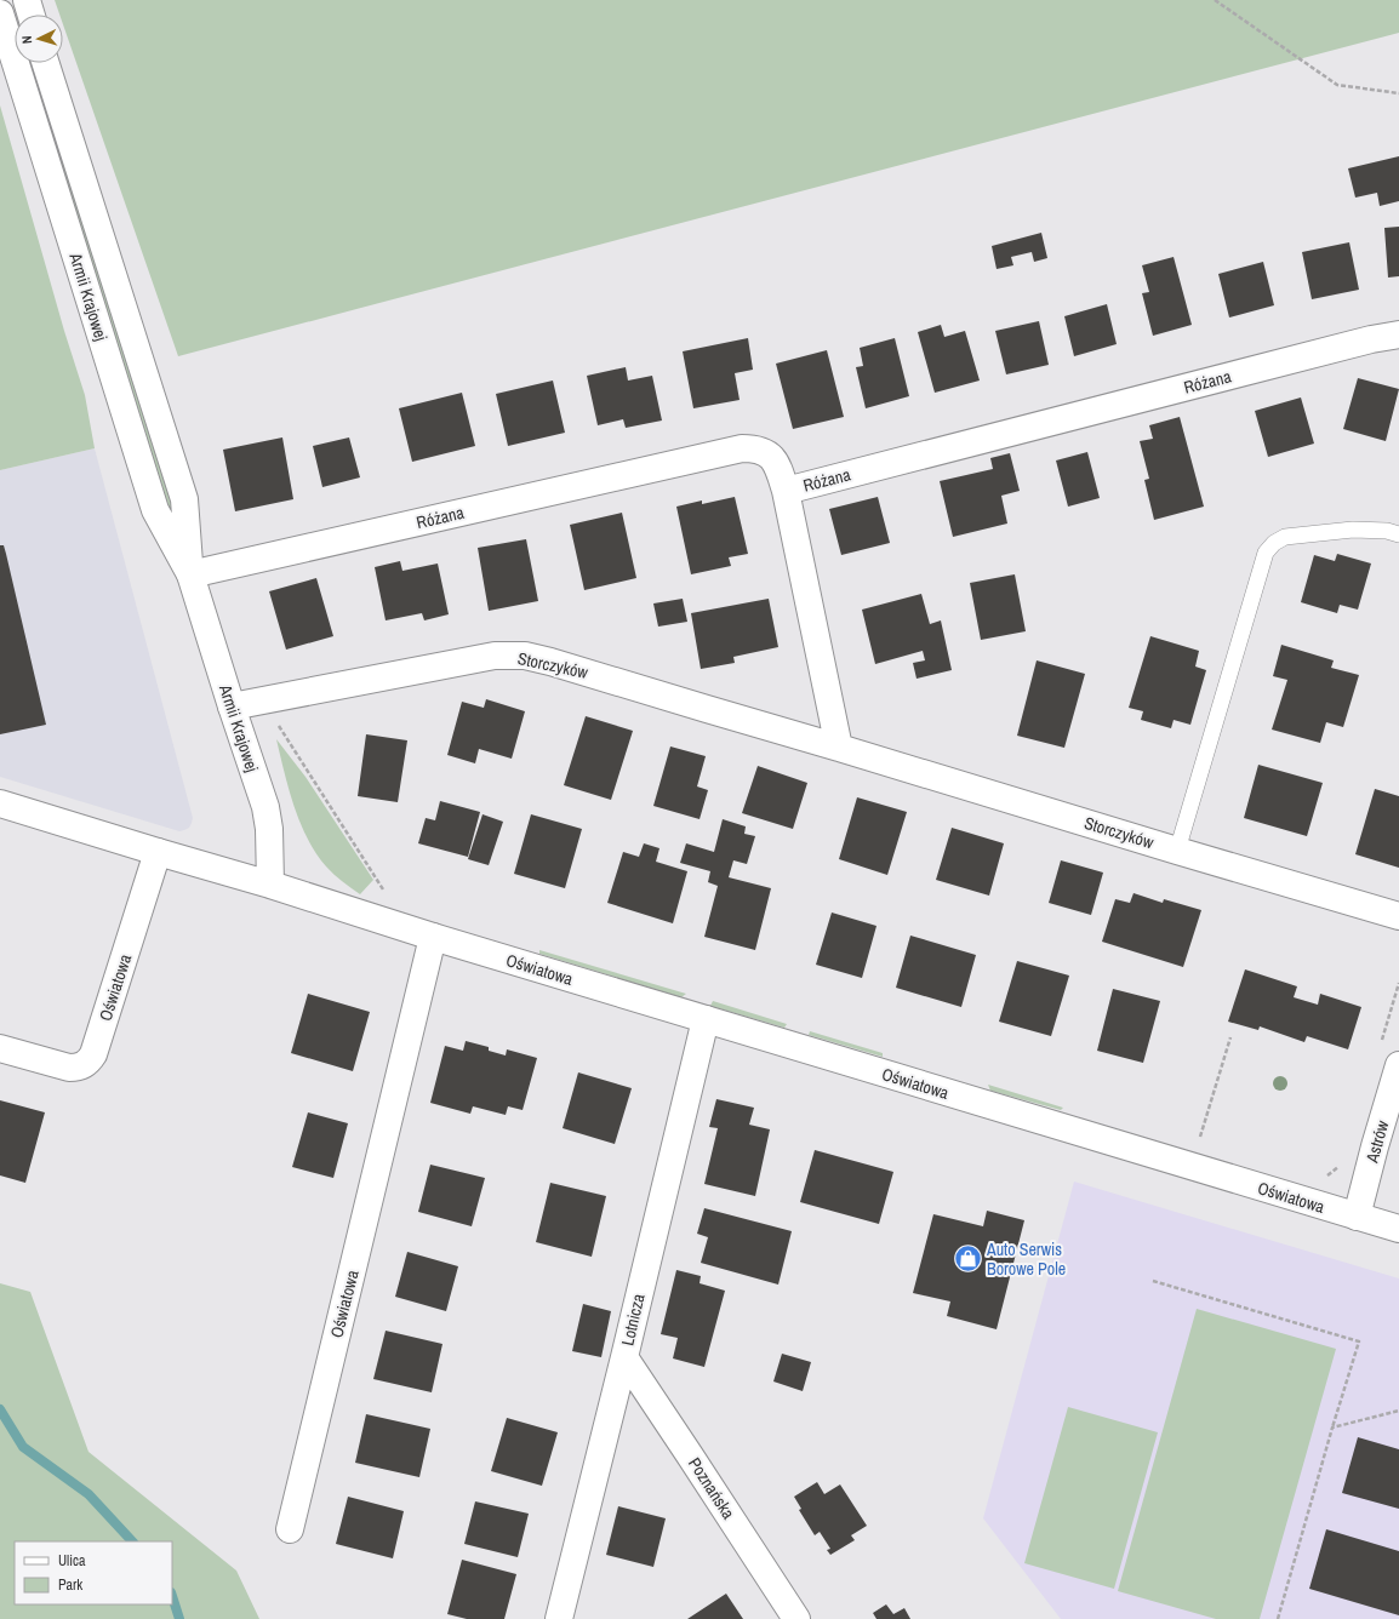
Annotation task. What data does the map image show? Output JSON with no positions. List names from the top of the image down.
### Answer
{
  "streets": {
    "street": [
      "Armii Krajowej",
      "Różana",
      "Storczyków",
      "Oświatowa",
      "Astrów",
      "Lotnicza",
      "Poznańska"
    ]
  },
  "crossings": [
    ["Armii Krajowej", "Różana"],
    ["Armii Krajowej", "Storczyków"],
    ["Armii Krajowej", "Oświatowa"],
    ["Oświatowa", "Astrów"],
    ["Oświatowa", "Lotnicza"],
    ["Lotnicza", "Poznańska"]
  ],
  "places": {
    "shop": ["Auto Serwis Borowe Pole"]
  },
  "legend": ["Ulica", "Park"],
  "north": "left"
}
